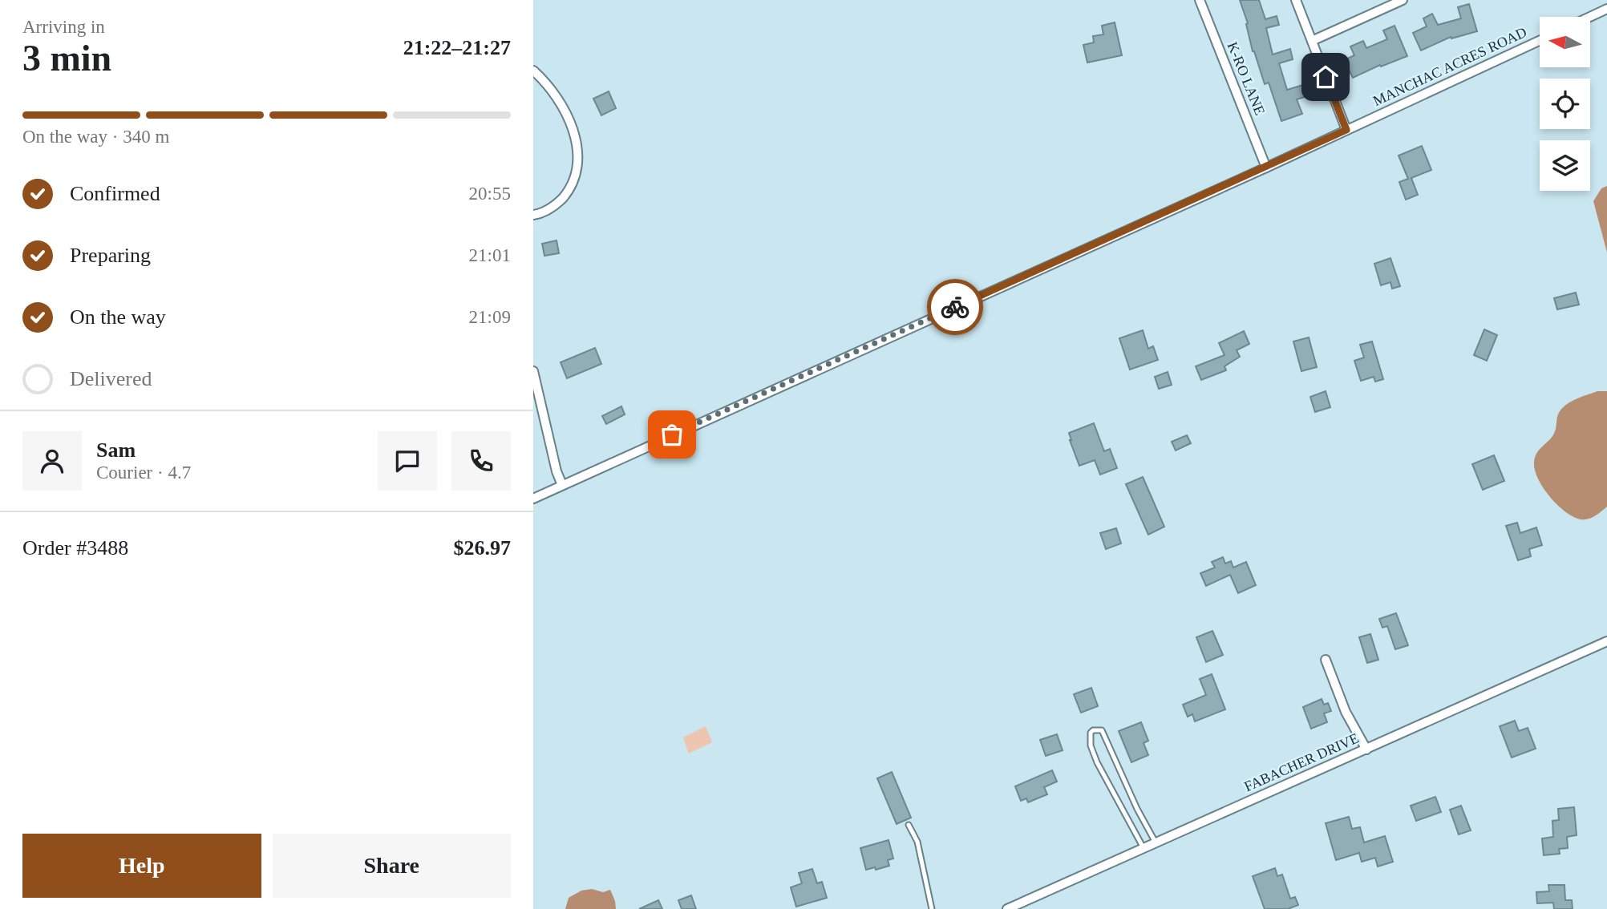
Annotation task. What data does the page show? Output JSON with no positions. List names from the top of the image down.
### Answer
{
  "streets": {
    "street": ["MANCHAC ACRES ROAD", "K-RO LANE", "FABACHER DRIVE"]
  },
  "crossings": [
    ["MANCHAC ACRES ROAD", "K-RO LANE"]
  ],
  "north": "left",
  "page": {
    "heading": ["3 min", "Arriving in", "21:22–21:27"],
    "panel": [
      "Sam",
      "Courier · 4.7",
      "Order #3488",
      "$26.97"
    ],
    "bar": "On the way · 340 m",
    "list": [
      ["Confirmed", "20:55"],
      ["Preparing", "21:01"],
      ["On the way", "21:09"],
      "Delivered"
    ],
    "buttons": ["Help", "Share"]
  }
}
